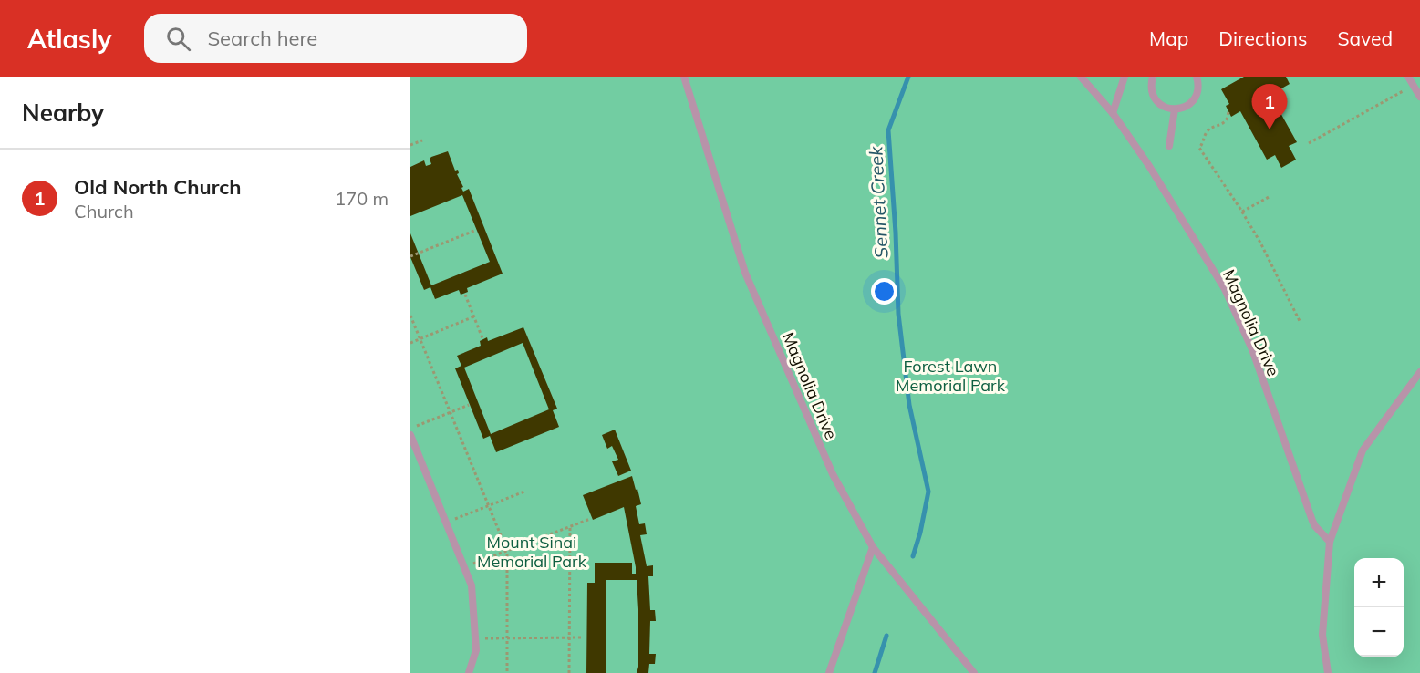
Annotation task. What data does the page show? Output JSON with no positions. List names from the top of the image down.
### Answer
{
  "streets": {
    "lane": ["Magnolia Drive"]
  },
  "water": ["Sennet Creek"],
  "parks": ["Forest Lawn Memorial Park", "Mount Sinai Memorial Park"],
  "page": {
    "header": "Atlasly",
    "search": "Search here",
    "nav": ["Map", "Directions", "Saved"],
    "heading": "Nearby",
    "pins": "1",
    "list": [
      {
        "mark": "1",
        "name": "Old North Church",
        "note": "Church",
        "value": "170 m"
      }
    ],
    "map_buttons": ["+", "−"]
  }
}
